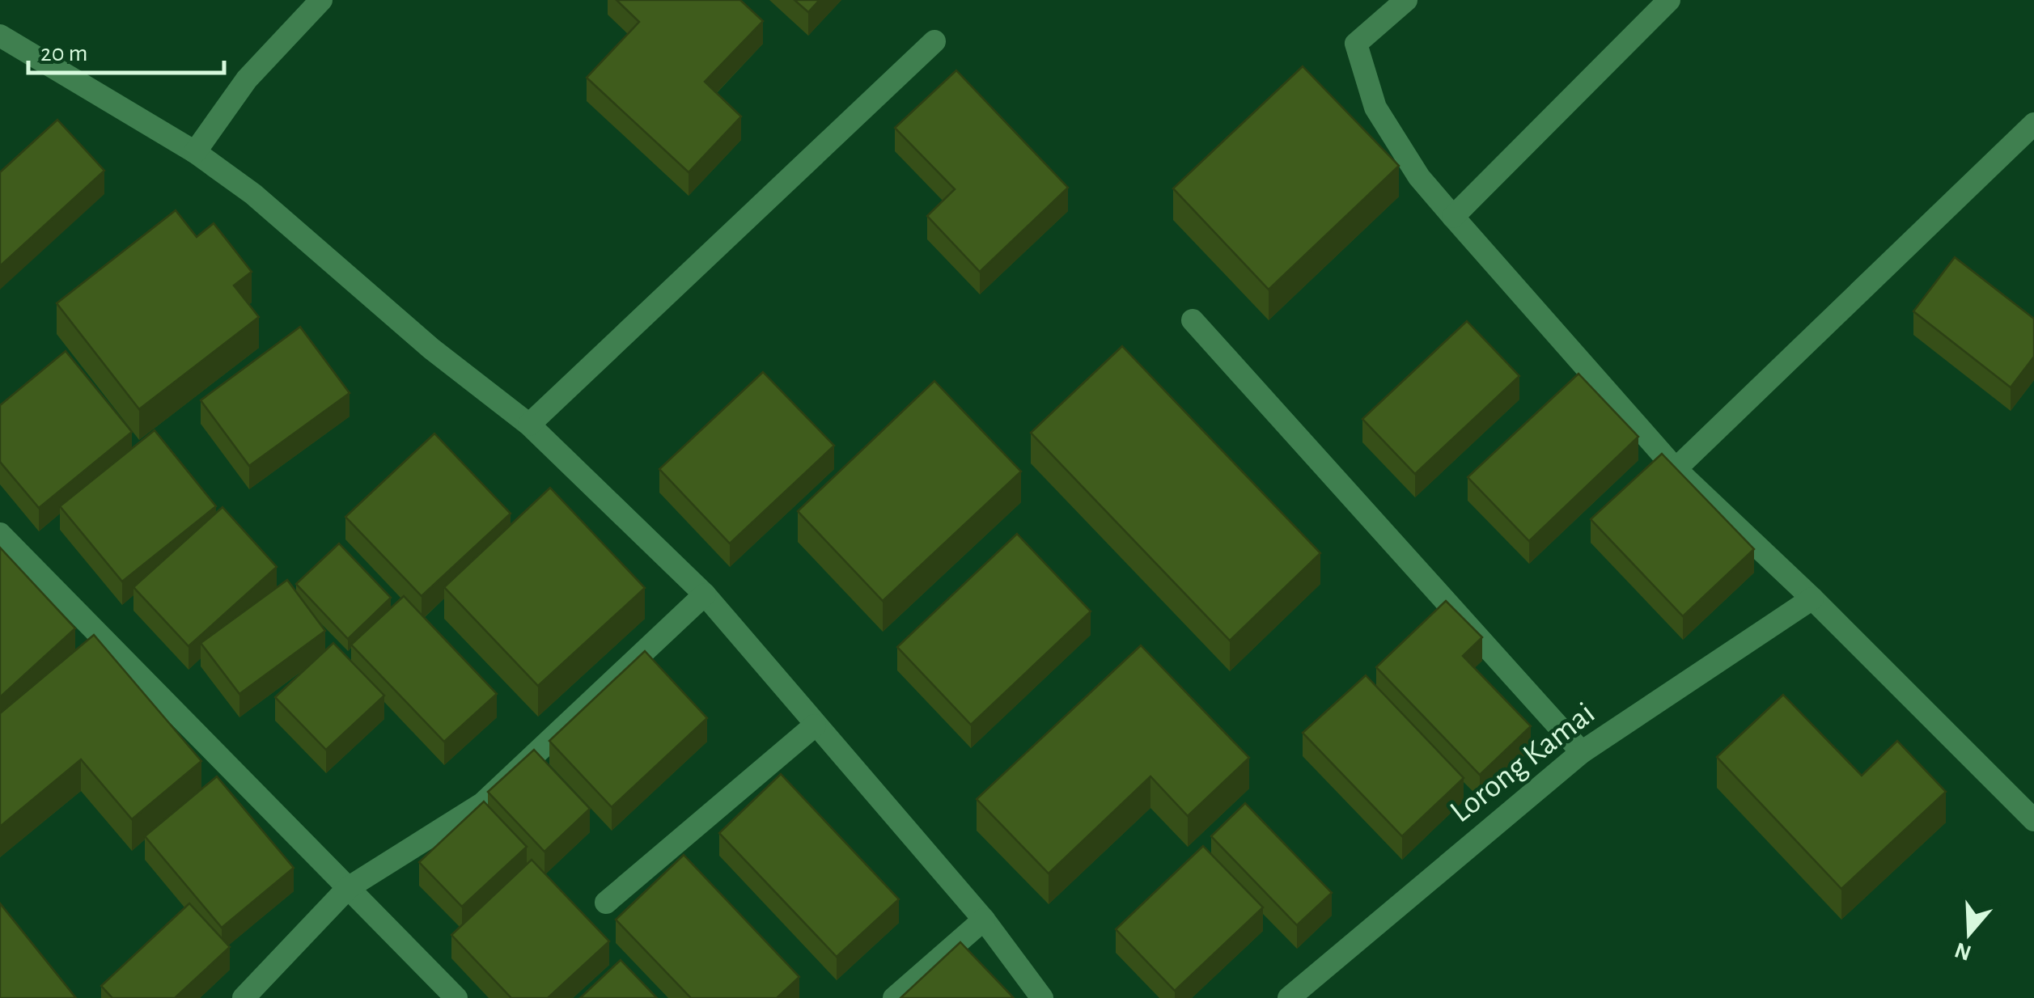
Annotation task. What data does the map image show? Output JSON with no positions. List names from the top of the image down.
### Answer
{
  "streets": {
    "street": ["Lorong Kamai"]
  },
  "scale_bar": "20 m",
  "north": "bottom"
}
